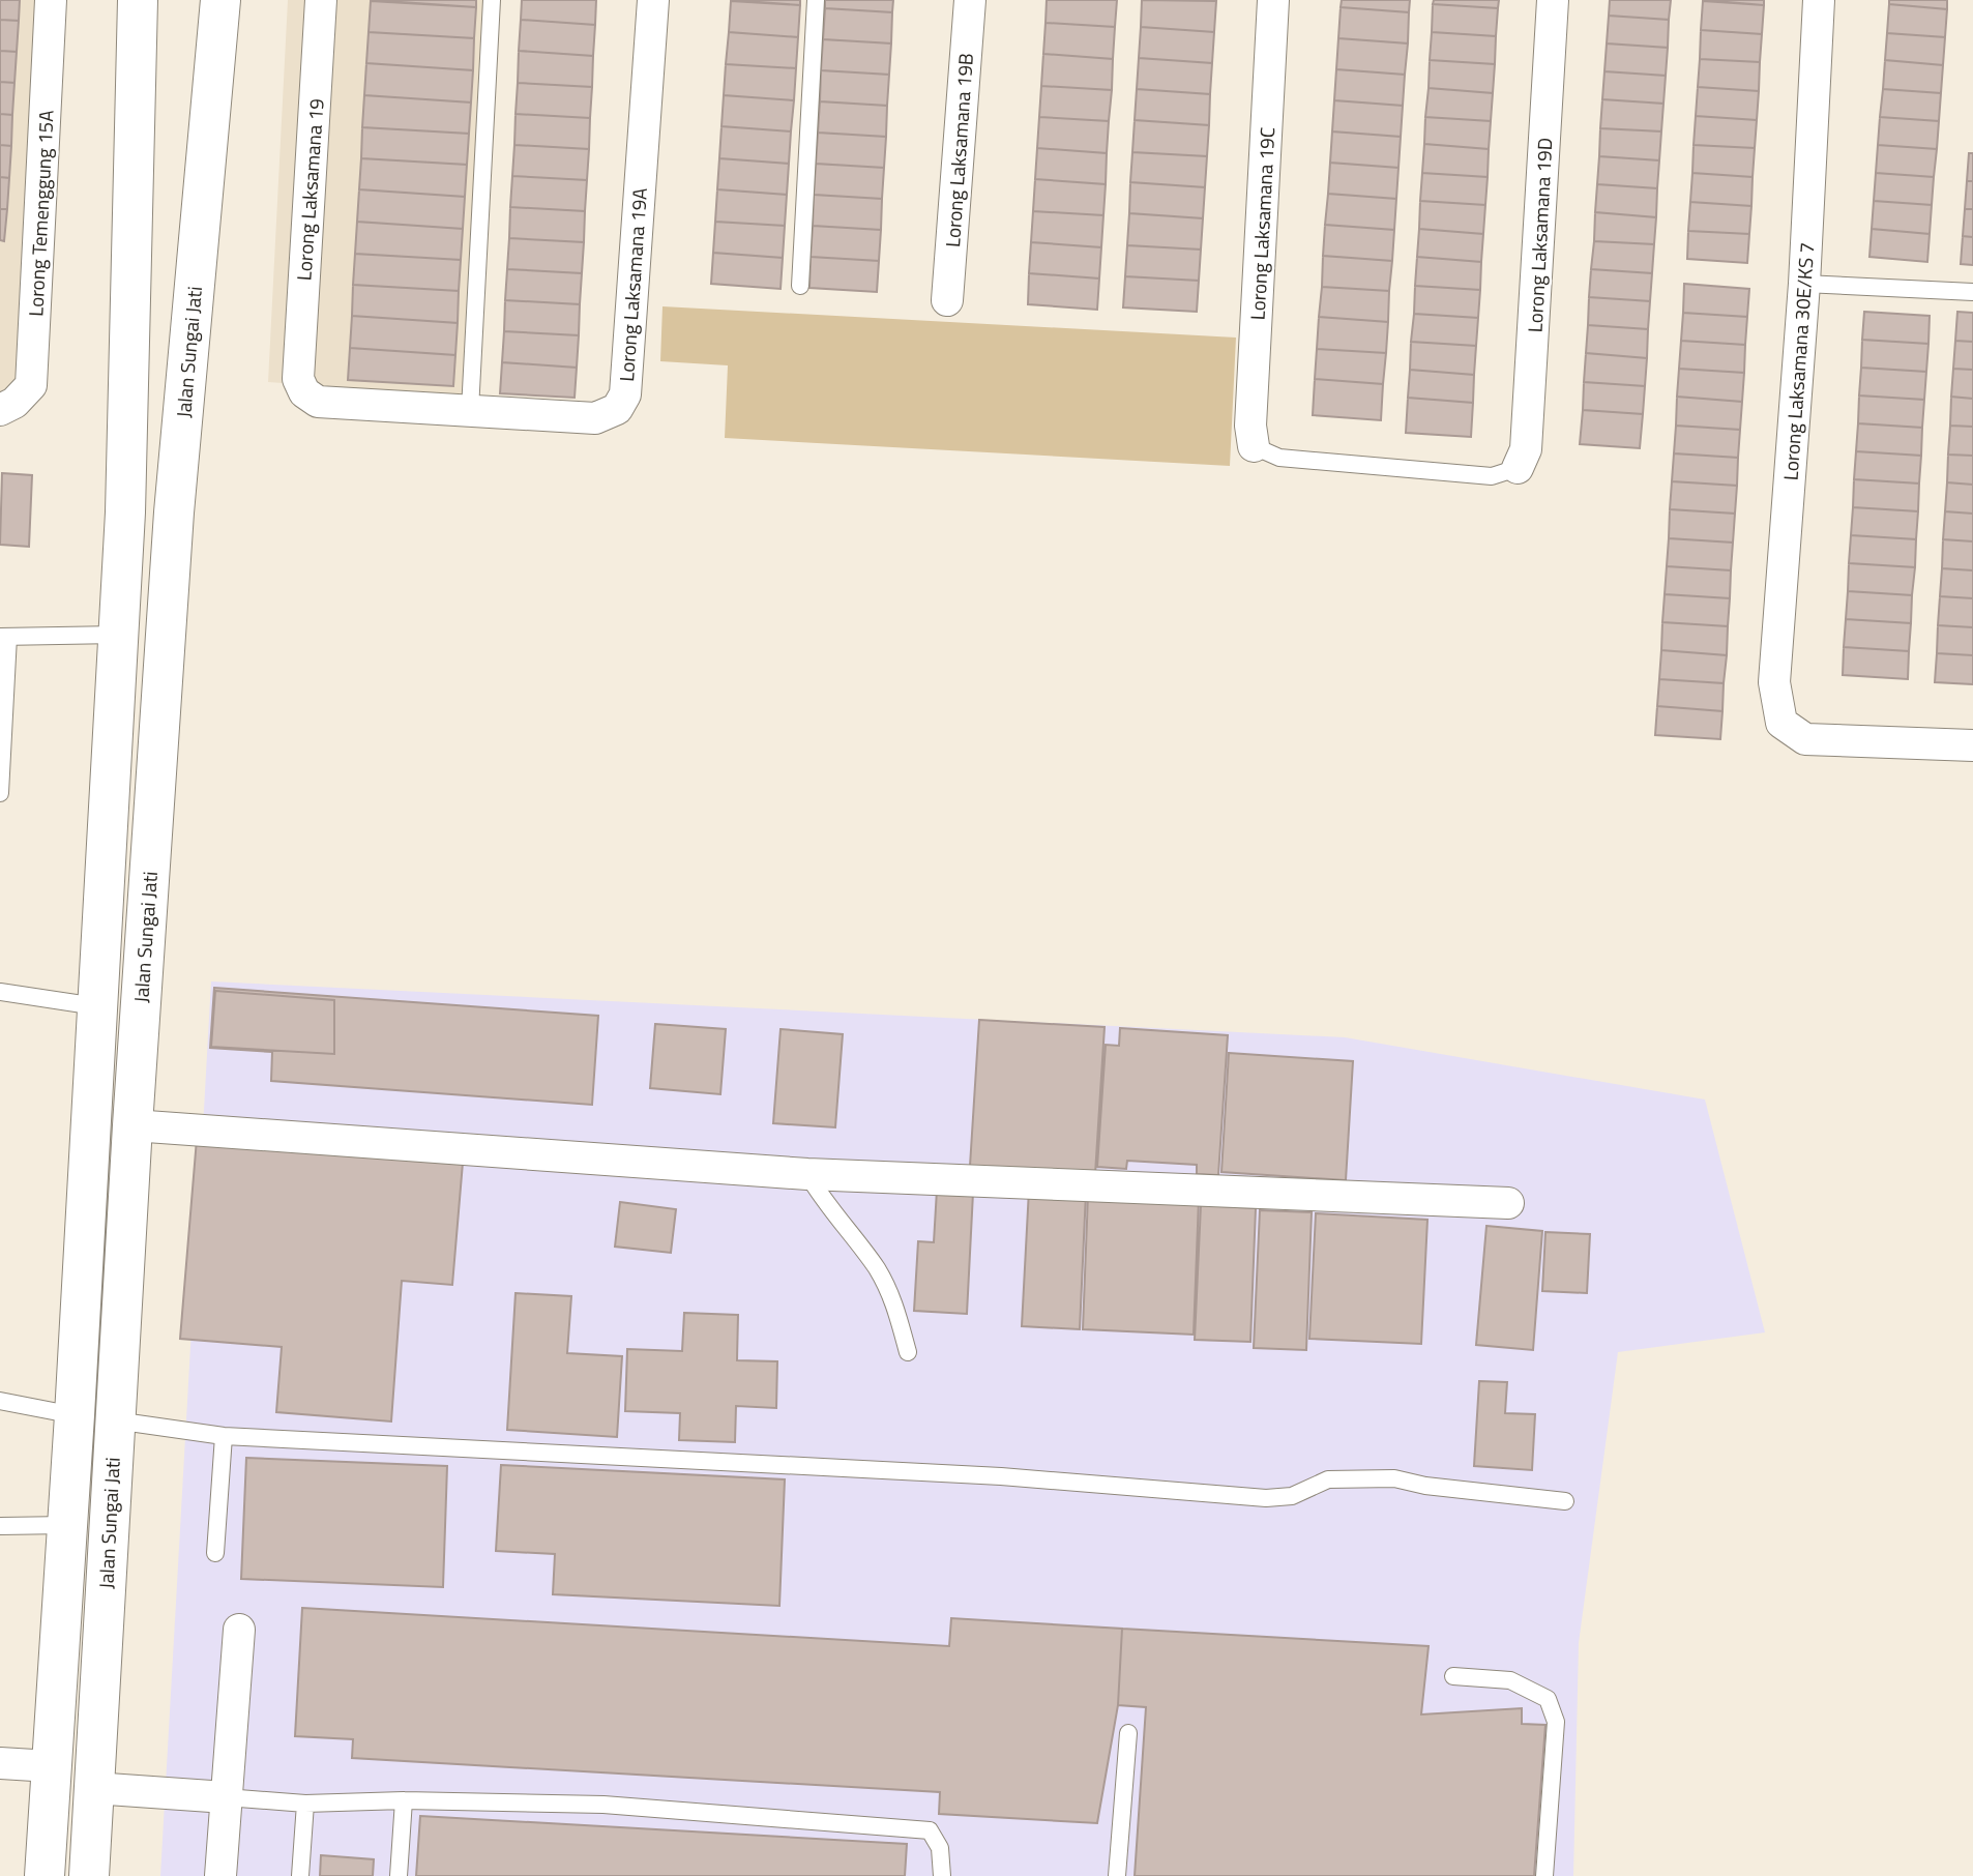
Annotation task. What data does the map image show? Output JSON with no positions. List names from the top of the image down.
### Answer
{
  "streets": {
    "main road": ["Jalan Sungai Jati"],
    "street": [
      "Lorong Laksamana 19B",
      "Lorong Laksamana 19",
      "Lorong Temenggung 15A",
      "Lorong Laksamana 19C",
      "Lorong Laksamana 19D",
      "Lorong Laksamana 19A",
      "Lorong Laksamana 30E/KS 7"
    ]
  },
  "crossings": [
    ["Lorong Laksamana 19", "Lorong Laksamana 19A"]
  ]
}
